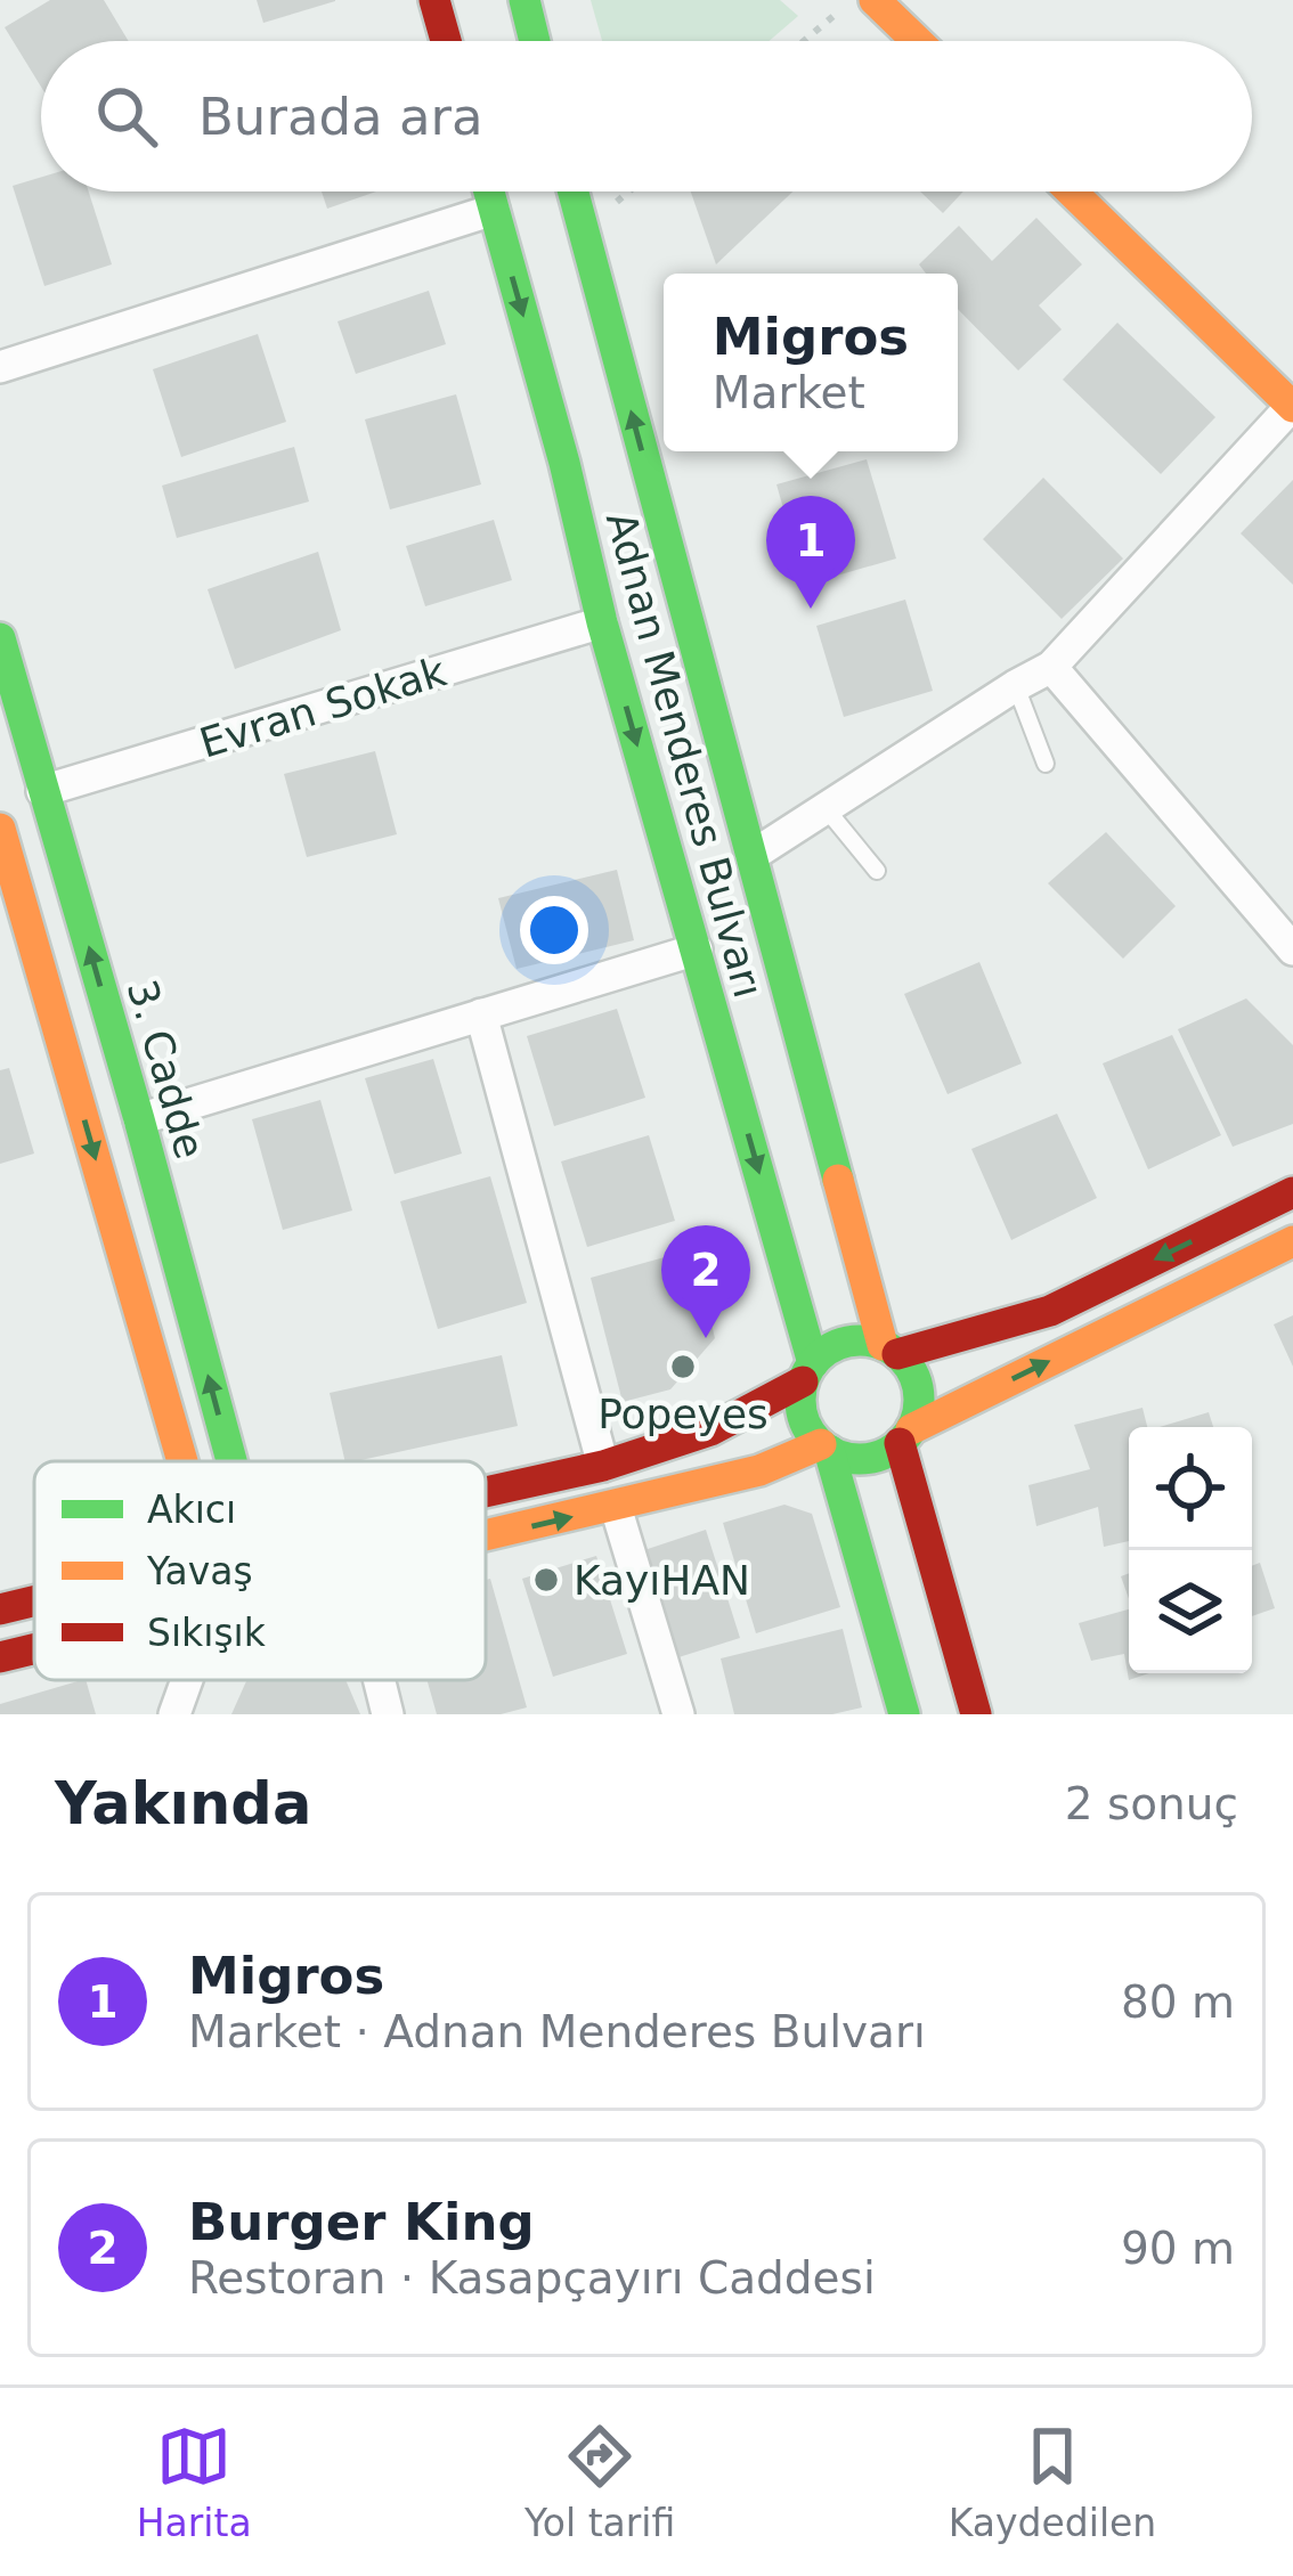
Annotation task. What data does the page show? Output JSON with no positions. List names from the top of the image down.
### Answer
{
  "streets": {
    "main road": ["Adnan Menderes Bulvarı", "3. Cadde"],
    "street": ["Evran Sokak"]
  },
  "crossings": [
    ["Evran Sokak", "Adnan Menderes Bulvarı"],
    ["Evran Sokak", "3. Cadde"]
  ],
  "places": ["Popeyes", "KayıHAN"],
  "legend": ["Akıcı", "Yavaş", "Sıkışık"],
  "page": {
    "search": "Burada ara",
    "popup": ["Migros", "Market"],
    "pins": ["1", "2"],
    "heading": ["Yakında", "2 sonuç"],
    "list": [
      {
        "mark": "1",
        "name": "Migros",
        "note": "Market · Adnan Menderes Bulvarı",
        "value": "80 m"
      },
      {
        "mark": "2",
        "name": "Burger King",
        "note": "Restoran · Kasapçayırı Caddesi",
        "value": "90 m"
      }
    ],
    "nav": ["Harita", "Yol tarifi", "Kaydedilen"]
  }
}
